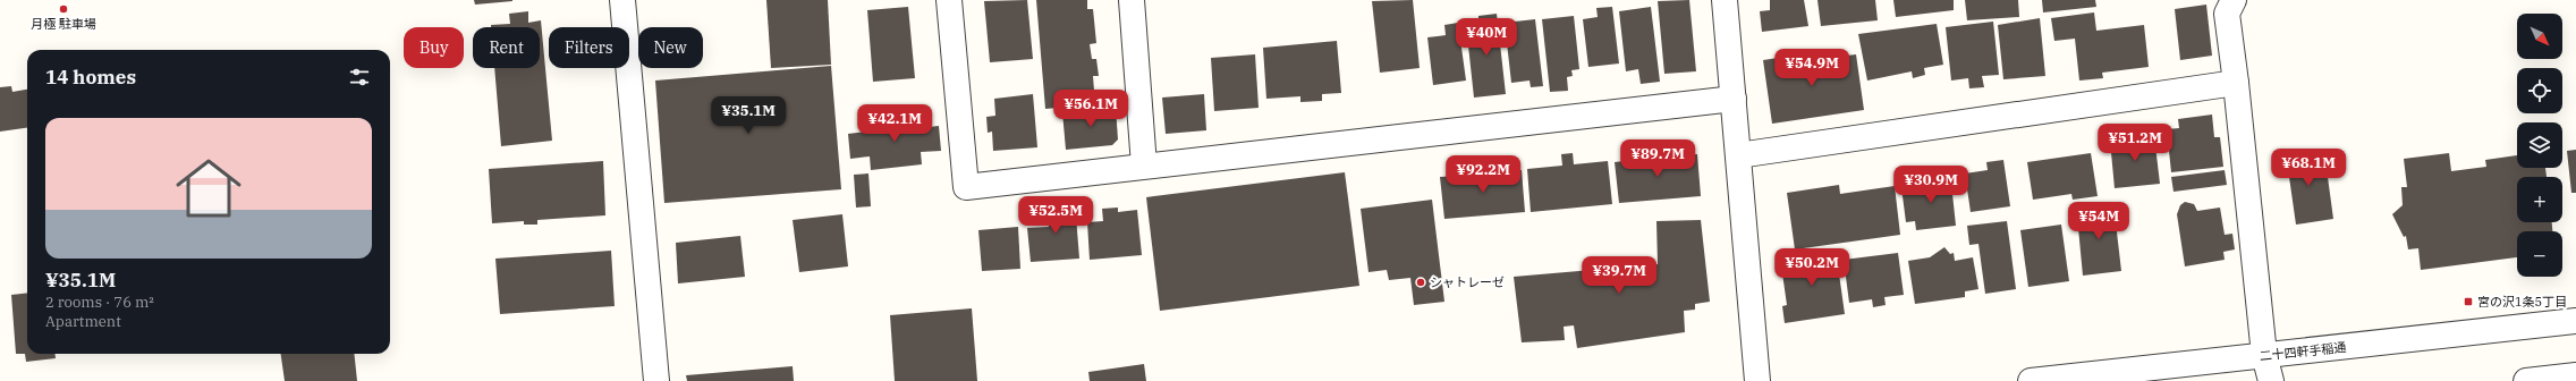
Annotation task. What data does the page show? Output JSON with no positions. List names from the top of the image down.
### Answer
{
  "streets": {
    "street": ["二十四軒手稲通"]
  },
  "places": {
    "other": ["月極 駐車場", "シャトレーゼ"],
    "transit": ["宮の沢1条5丁目"]
  },
  "north": "bottom right",
  "page": {
    "map_buttons": ["+", "−"],
    "price": [
      "¥40M",
      "¥54.9M",
      "¥56.1M",
      "¥35.1M",
      "¥42.1M",
      "¥51.2M",
      "¥89.7M",
      "¥68.1M",
      "¥92.2M",
      "¥30.9M",
      "¥52.5M",
      "¥54M",
      "¥50.2M",
      "¥39.7M"
    ],
    "chip": [
      "Buy",
      "Rent",
      "Filters",
      "New"
    ],
    "heading": "14 homes",
    "list": [
      {
        "name": "¥35.1M",
        "note": "2 rooms · 76 m² · Apartment"
      }
    ]
  }
}
